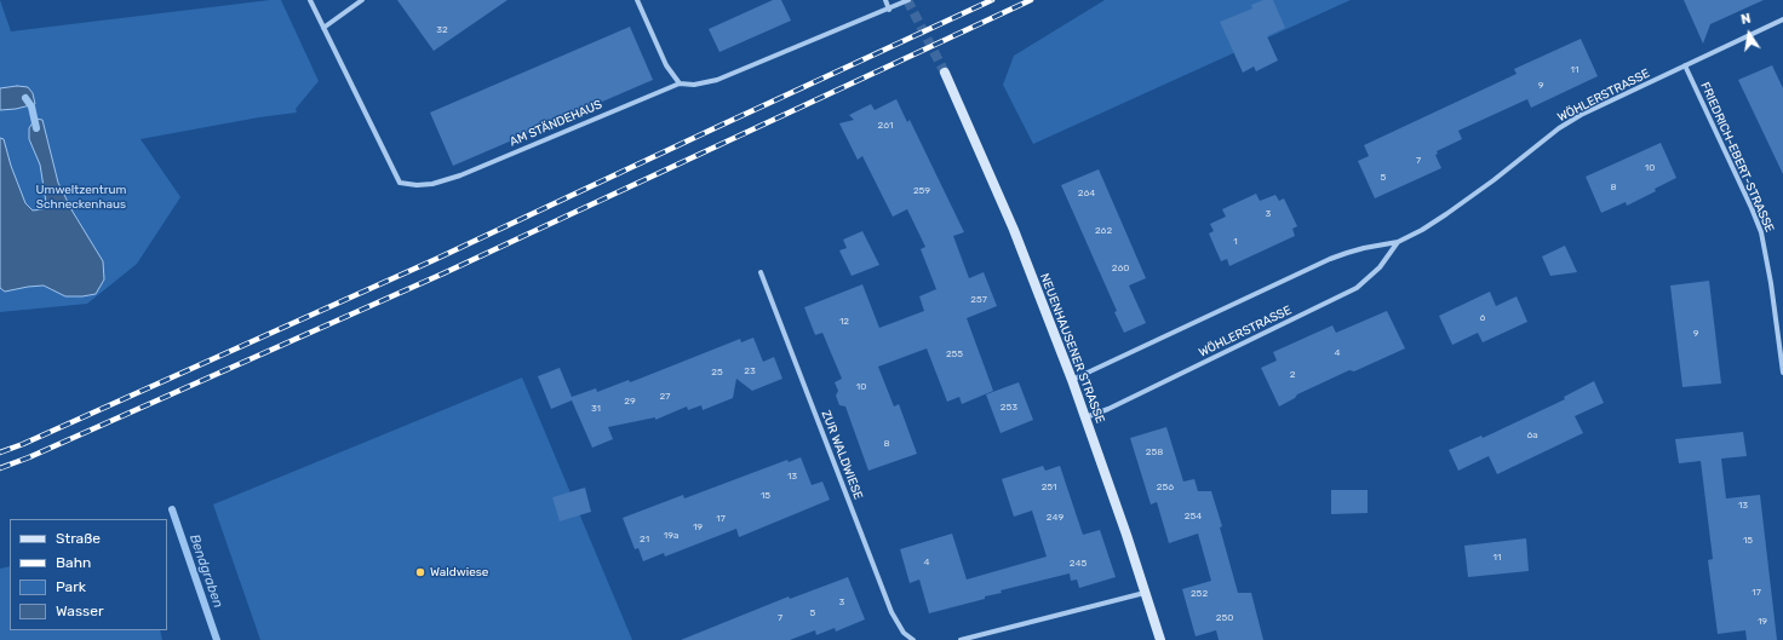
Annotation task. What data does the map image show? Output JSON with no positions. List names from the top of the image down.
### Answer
{
  "streets": {
    "main road": ["NEUENHAUSENER STRASSE"],
    "street": [
      "WÖHLERSTRASSE",
      "AM STÄNDEHAUS",
      "FRIEDRICH-EBERT-STRASSE",
      "ZUR WALDWIESE"
    ]
  },
  "crossings": [
    ["WÖHLERSTRASSE", "FRIEDRICH-EBERT-STRASSE"],
    ["WÖHLERSTRASSE", "NEUENHAUSENER STRASSE"]
  ],
  "water": ["Bendgraben"],
  "parks": ["Umweltzentrum Schneckenhaus"],
  "places": ["Waldwiese"],
  "house_numbers": [
    "32",
    "11",
    "9",
    "261",
    "7",
    "10",
    "5",
    "8",
    "259",
    "264",
    "3",
    "262",
    "1",
    "260",
    "257",
    "6",
    "12",
    "9",
    "4",
    "255",
    "23",
    "25",
    "2",
    "10",
    "27",
    "29",
    "253",
    "31",
    "6a",
    "8",
    "258",
    "13",
    "251",
    "256",
    "15",
    "13",
    "254",
    "249",
    "17",
    "19",
    "19a",
    "21",
    "15",
    "11",
    "4",
    "245",
    "17",
    "252",
    "3",
    "5",
    "7",
    "250",
    "19"
  ],
  "legend": [
    "Straße",
    "Bahn",
    "Park",
    "Wasser"
  ],
  "north": "top"
}
